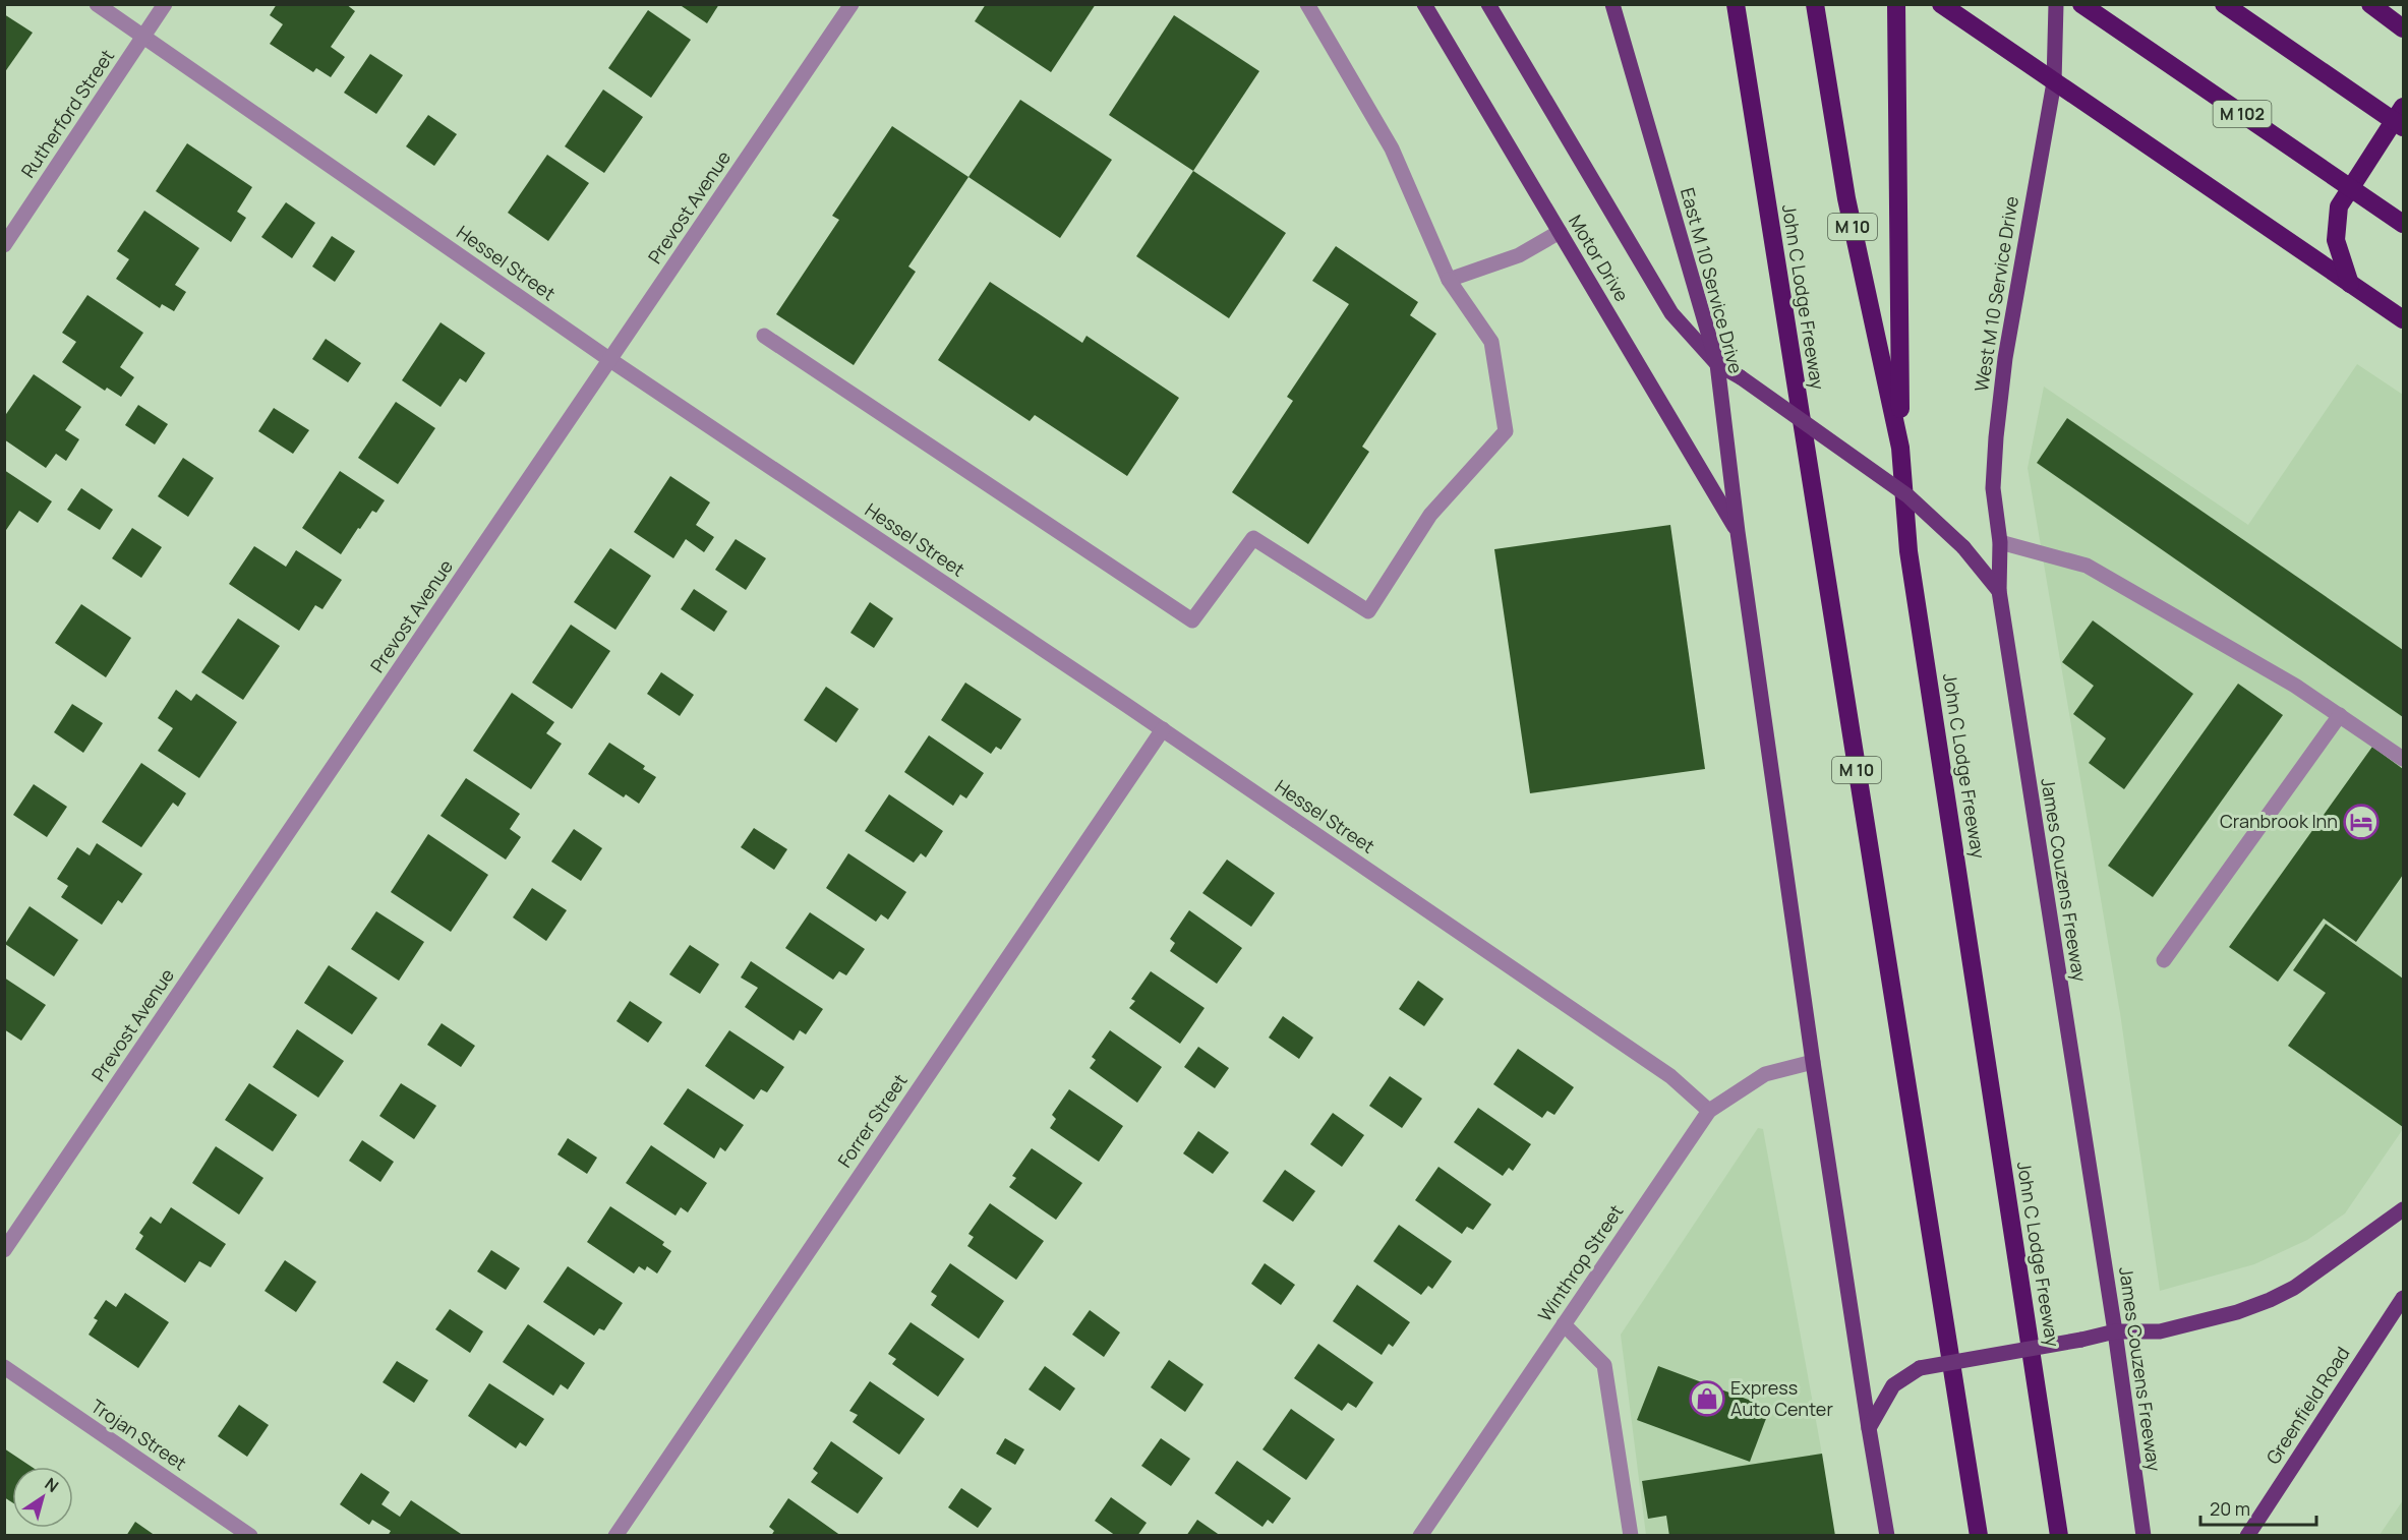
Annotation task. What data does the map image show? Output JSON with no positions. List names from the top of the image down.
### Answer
{
  "streets": {
    "highway": ["M 102", "M 10", "John C Lodge Freeway"],
    "main road": [
      "Motor Drive",
      "East M 10 Service Drive",
      "West M 10 Service Drive",
      "James Couzens Freeway",
      "Greenfield Road"
    ],
    "street": [
      "Rutherford Street",
      "Prevost Avenue",
      "Hessel Street",
      "Forrer Street",
      "Winthrop Street",
      "Trojan Street"
    ]
  },
  "crossings": [
    ["Rutherford Street", "Hessel Street"],
    ["Prevost Avenue", "Hessel Street"],
    ["Motor Drive", "East M 10 Service Drive"],
    ["Hessel Street", "Forrer Street"],
    ["Hessel Street", "Winthrop Street"],
    ["East M 10 Service Drive", "Winthrop Street"],
    ["West M 10 Service Drive", "James Couzens Freeway"]
  ],
  "places": {
    "hotel": ["Cranbrook Inn"],
    "shop": ["Express Auto Center"]
  },
  "scale_bar": "20 m",
  "north": "top right"
}
